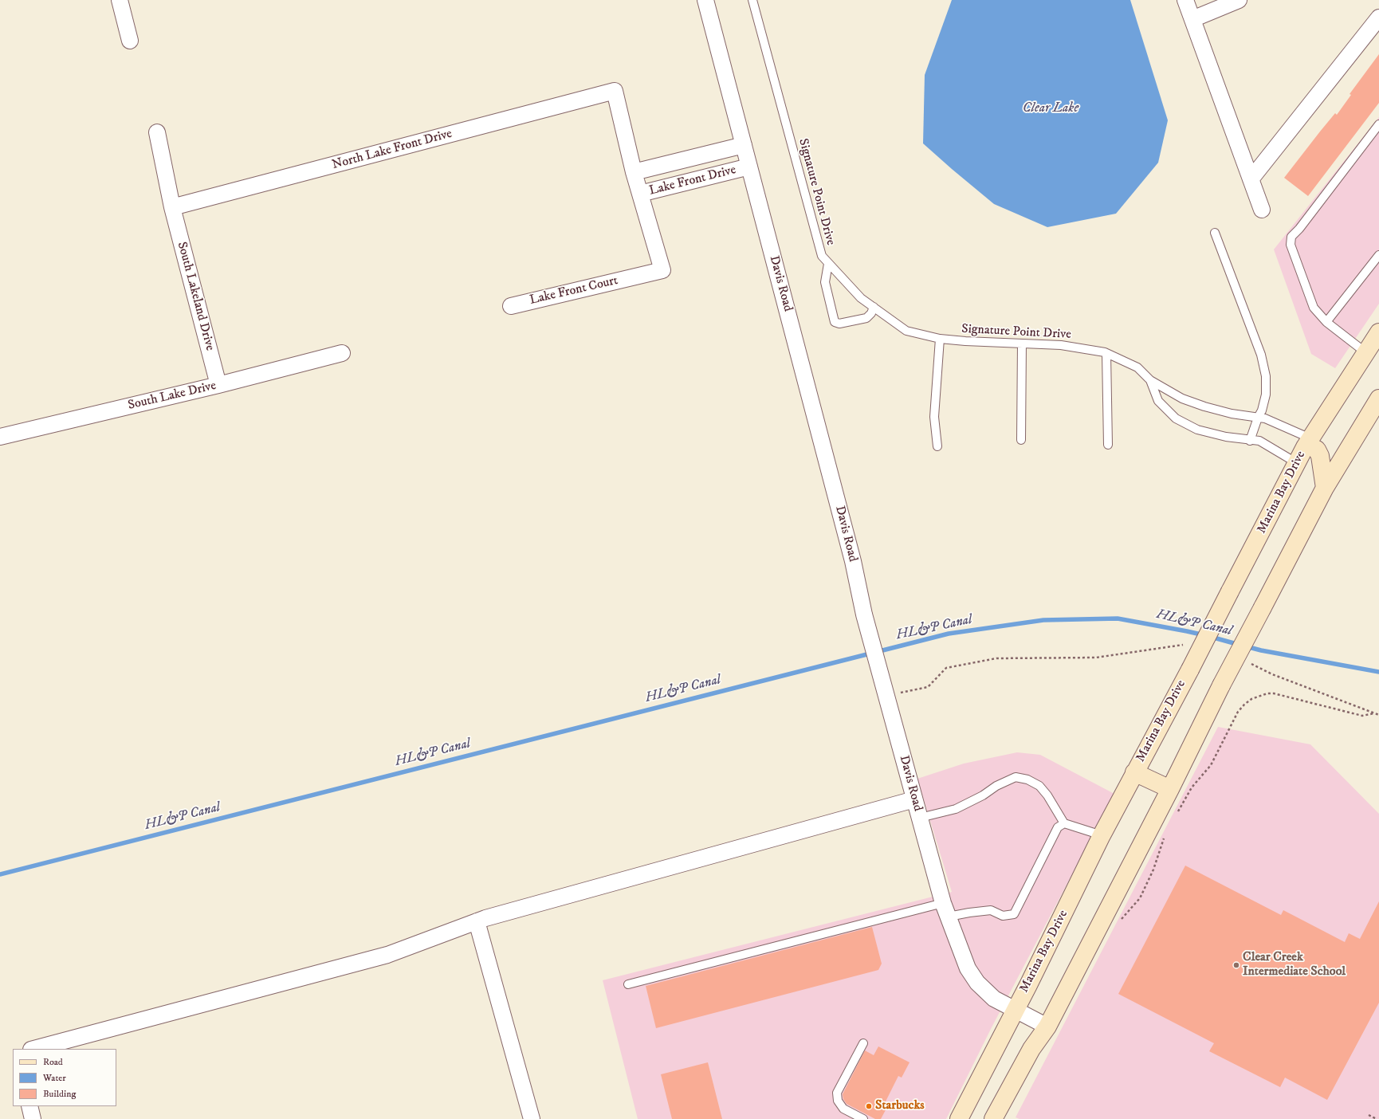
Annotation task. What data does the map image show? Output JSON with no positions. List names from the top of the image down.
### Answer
{
  "streets": {
    "main road": ["Marina Bay Drive"],
    "street": [
      "North Lake Front Drive",
      "Lake Front Drive",
      "Davis Road",
      "Lake Front Court",
      "South Lakeland Drive",
      "South Lake Drive"
    ],
    "lane": ["Signature Point Drive"]
  },
  "crossings": [
    ["North Lake Front Drive", "Lake Front Drive"],
    ["North Lake Front Drive", "South Lakeland Drive"],
    ["Lake Front Drive", "Davis Road"],
    ["Lake Front Drive", "Lake Front Court"],
    ["Signature Point Drive", "Marina Bay Drive"],
    ["Davis Road", "Marina Bay Drive"],
    ["South Lakeland Drive", "South Lake Drive"]
  ],
  "water": ["Clear Lake", "HL&P Canal"],
  "places": ["Clear Creek Intermediate School", "Starbucks"],
  "legend": ["Road", "Water", "Building"]
}
